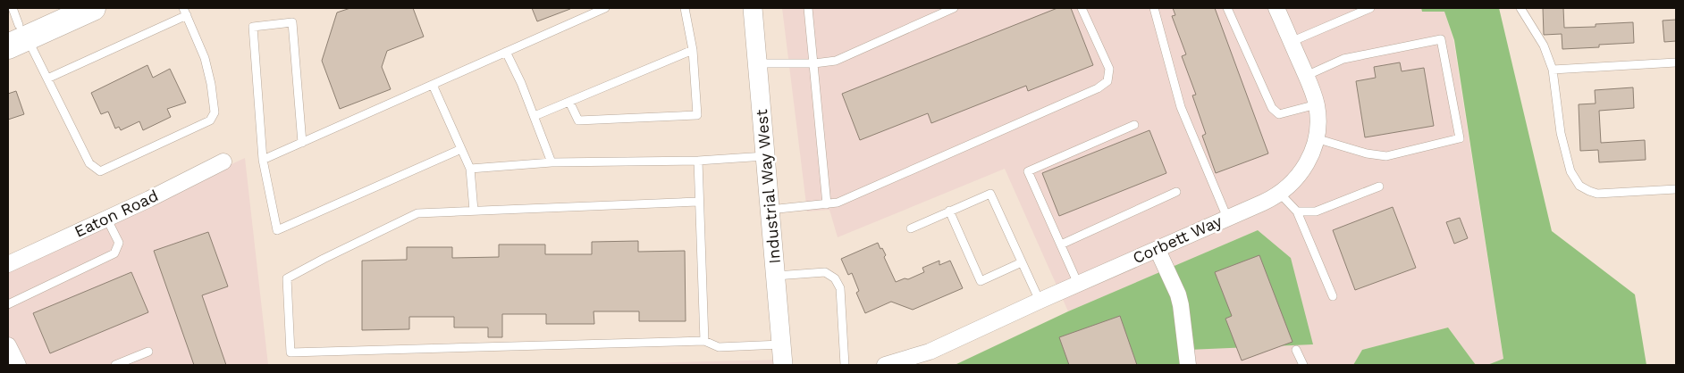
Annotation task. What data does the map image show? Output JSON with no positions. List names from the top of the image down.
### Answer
{
  "streets": {
    "street": ["Industrial Way West", "Eaton Road", "Corbett Way"]
  }
}
